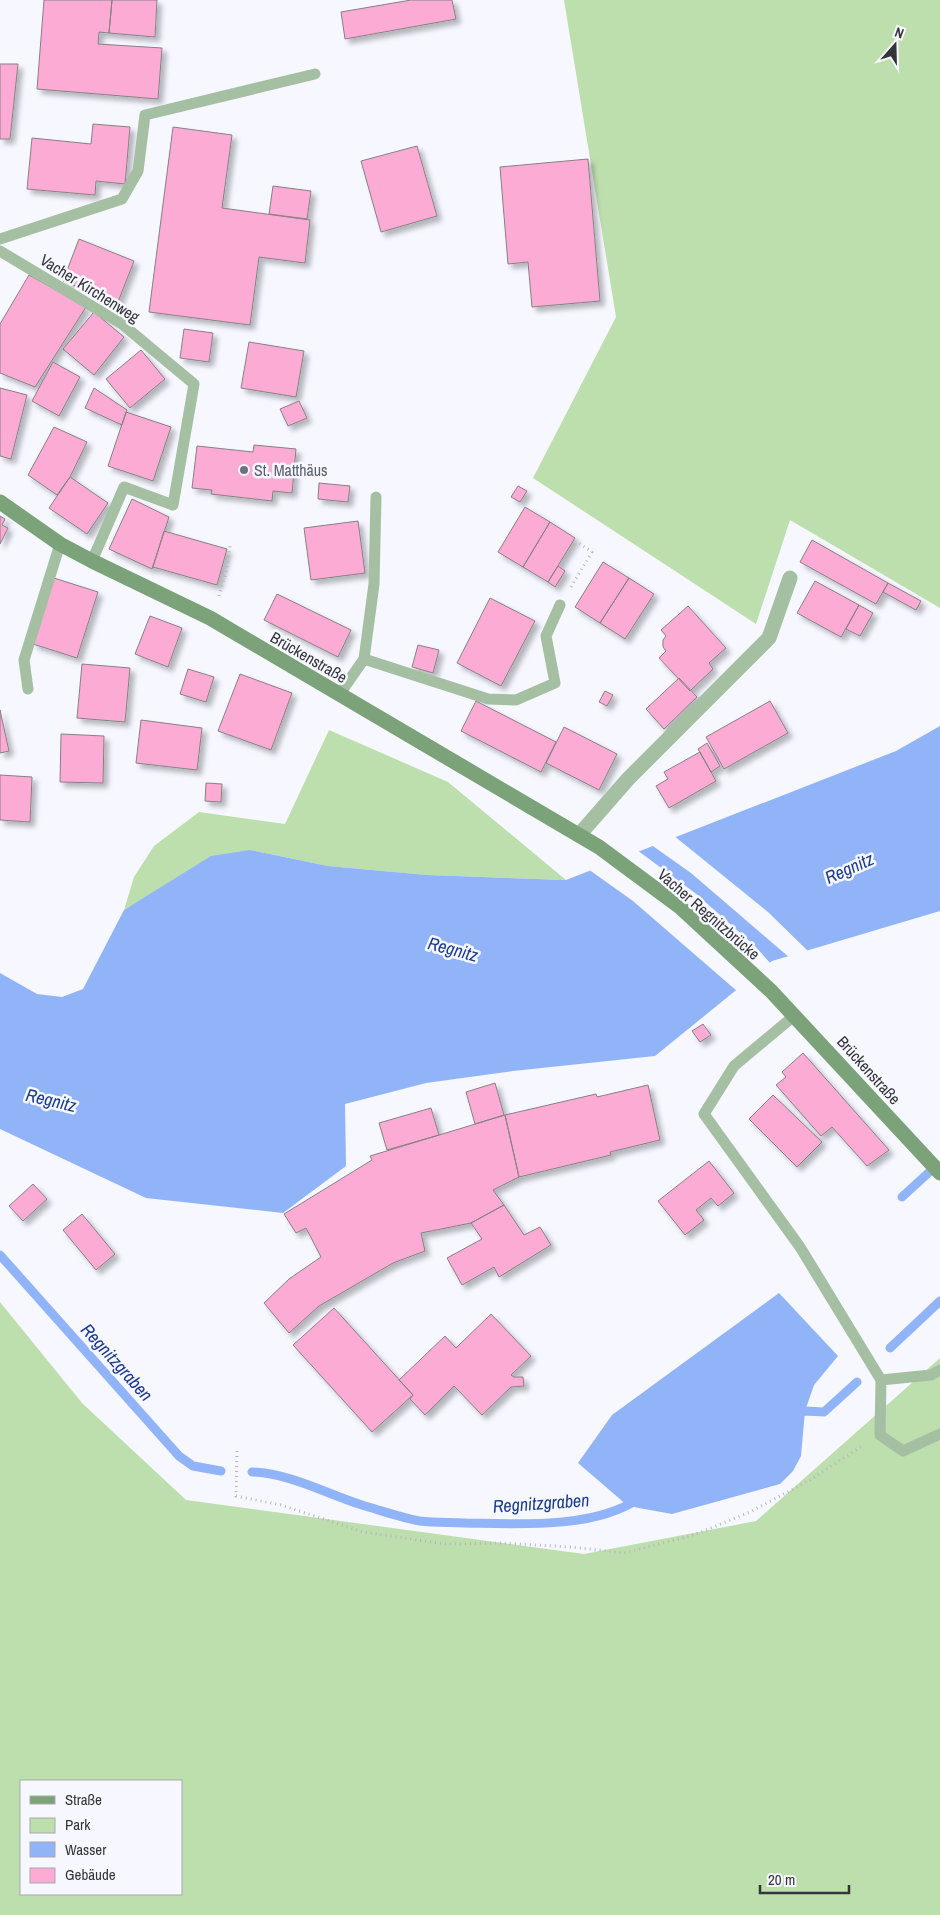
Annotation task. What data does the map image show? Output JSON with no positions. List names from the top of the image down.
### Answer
{
  "streets": {
    "main road": ["Brückenstraße", "Vacher Regnitzbrücke"],
    "lane": ["Vacher Kirchenweg"]
  },
  "crossings": [
    ["Vacher Kirchenweg", "Brückenstraße"],
    ["Brückenstraße", "Vacher Regnitzbrücke"]
  ],
  "water": ["Regnitz", "Regnitzgraben"],
  "places": ["St. Matthäus"],
  "legend": [
    "Straße",
    "Park",
    "Wasser",
    "Gebäude"
  ],
  "scale_bar": "20 m",
  "north": "top"
}
